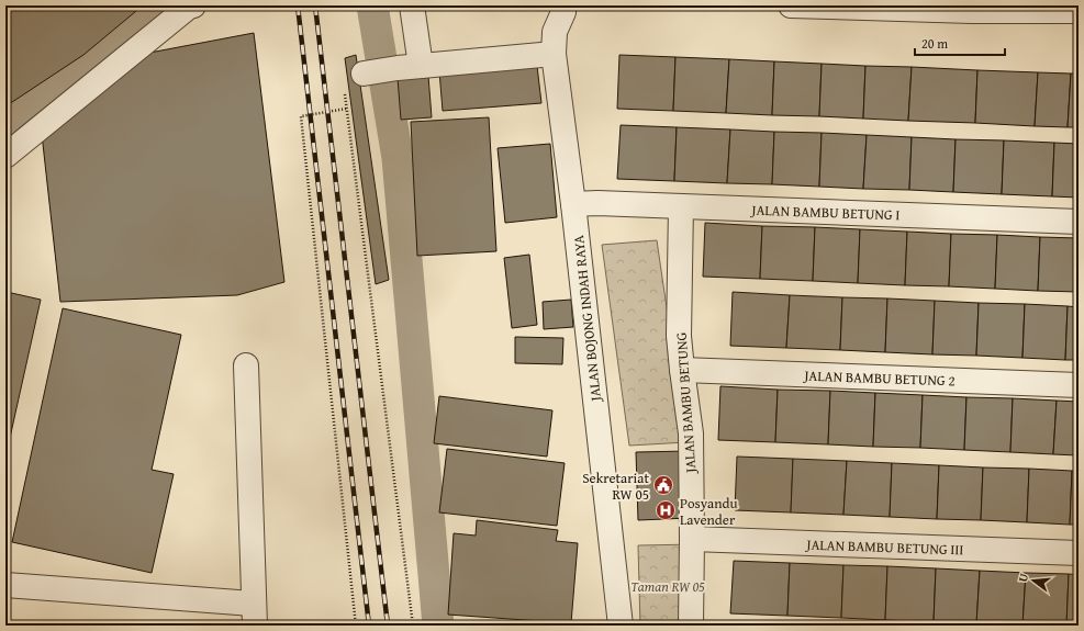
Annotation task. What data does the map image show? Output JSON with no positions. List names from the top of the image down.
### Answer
{
  "streets": {
    "street": [
      "JALAN BAMBU BETUNG I",
      "JALAN BOJONG INDAH RAYA",
      "JALAN BAMBU BETUNG 2",
      "JALAN BAMBU BETUNG",
      "JALAN BAMBU BETUNG III"
    ]
  },
  "crossings": [
    ["JALAN BAMBU BETUNG I", "JALAN BOJONG INDAH RAYA"],
    ["JALAN BAMBU BETUNG I", "JALAN BAMBU BETUNG"],
    ["JALAN BAMBU BETUNG 2", "JALAN BAMBU BETUNG"],
    ["JALAN BAMBU BETUNG", "JALAN BAMBU BETUNG III"]
  ],
  "parks": ["Taman RW 05"],
  "places": {
    "public building": ["Sekretariat RW 05"],
    "hospital": ["Posyandu Lavender"]
  },
  "scale_bar": "20 m",
  "north": "left"
}
